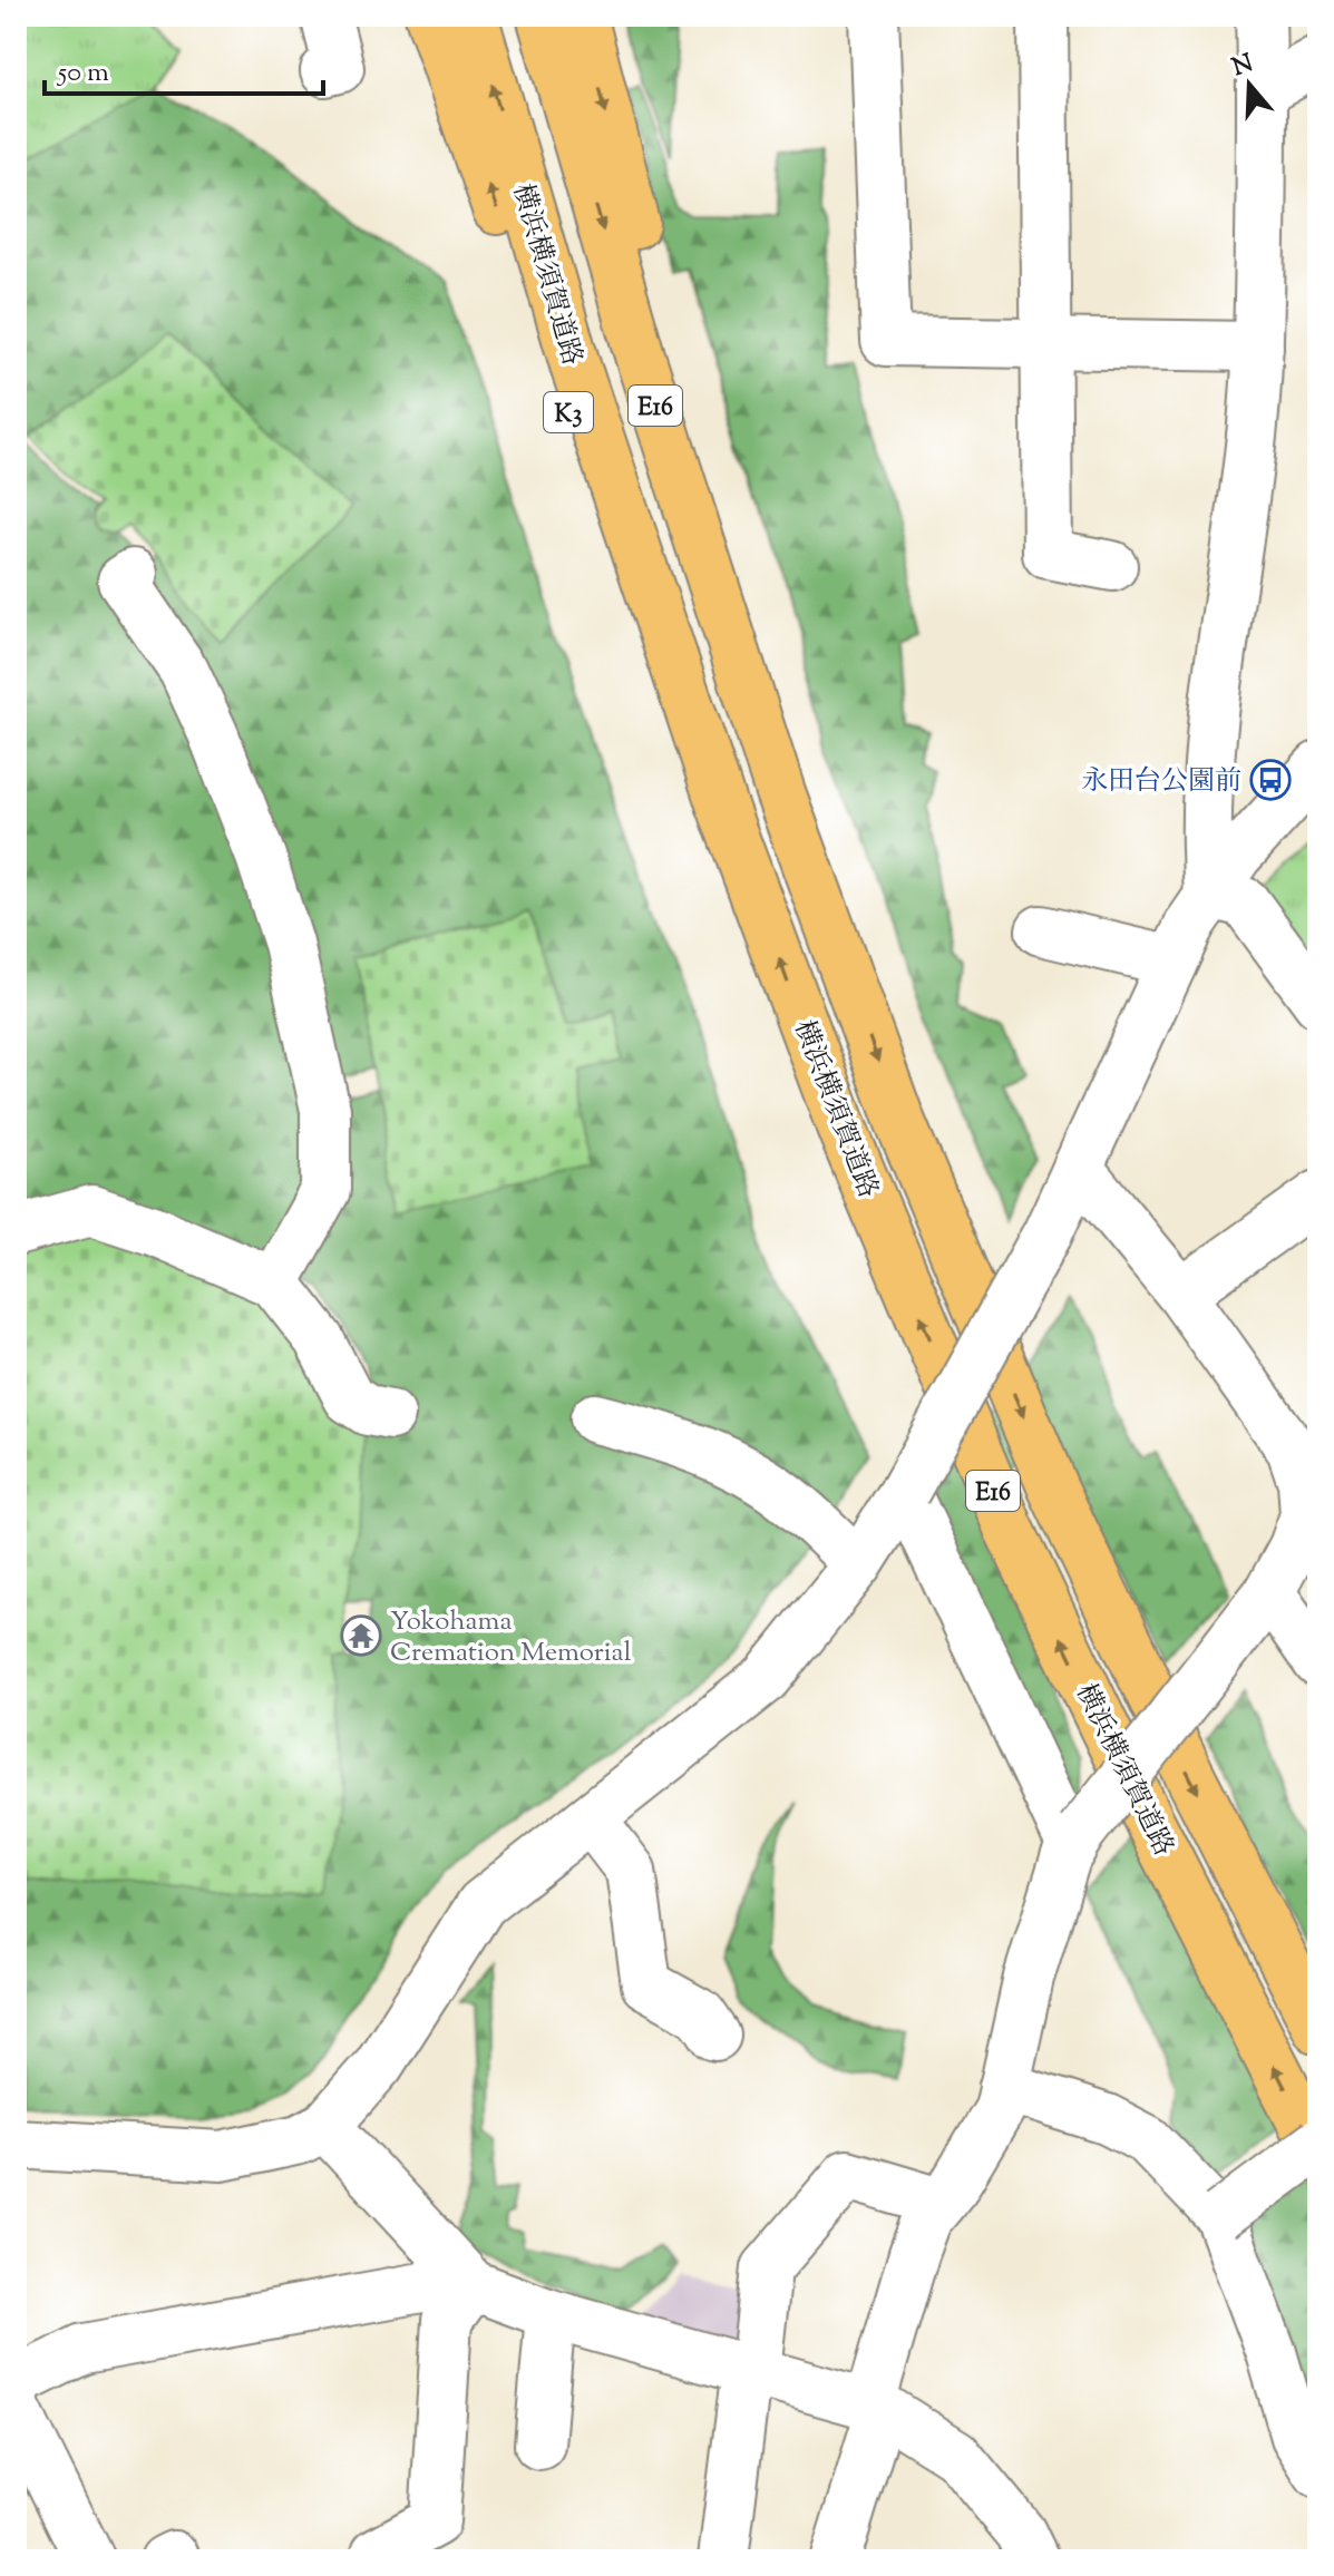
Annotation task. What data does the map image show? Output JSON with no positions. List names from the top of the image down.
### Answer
{
  "streets": {
    "highway": ["横浜横須賀道路", "E16", "K3"]
  },
  "crossings": [
    ["横浜横須賀道路", "K3"]
  ],
  "places": {
    "bus stop": ["永田台公園前"],
    "temple": ["Yokohama Cremation Memorial"]
  },
  "scale_bar": "50 m",
  "north": "top"
}
